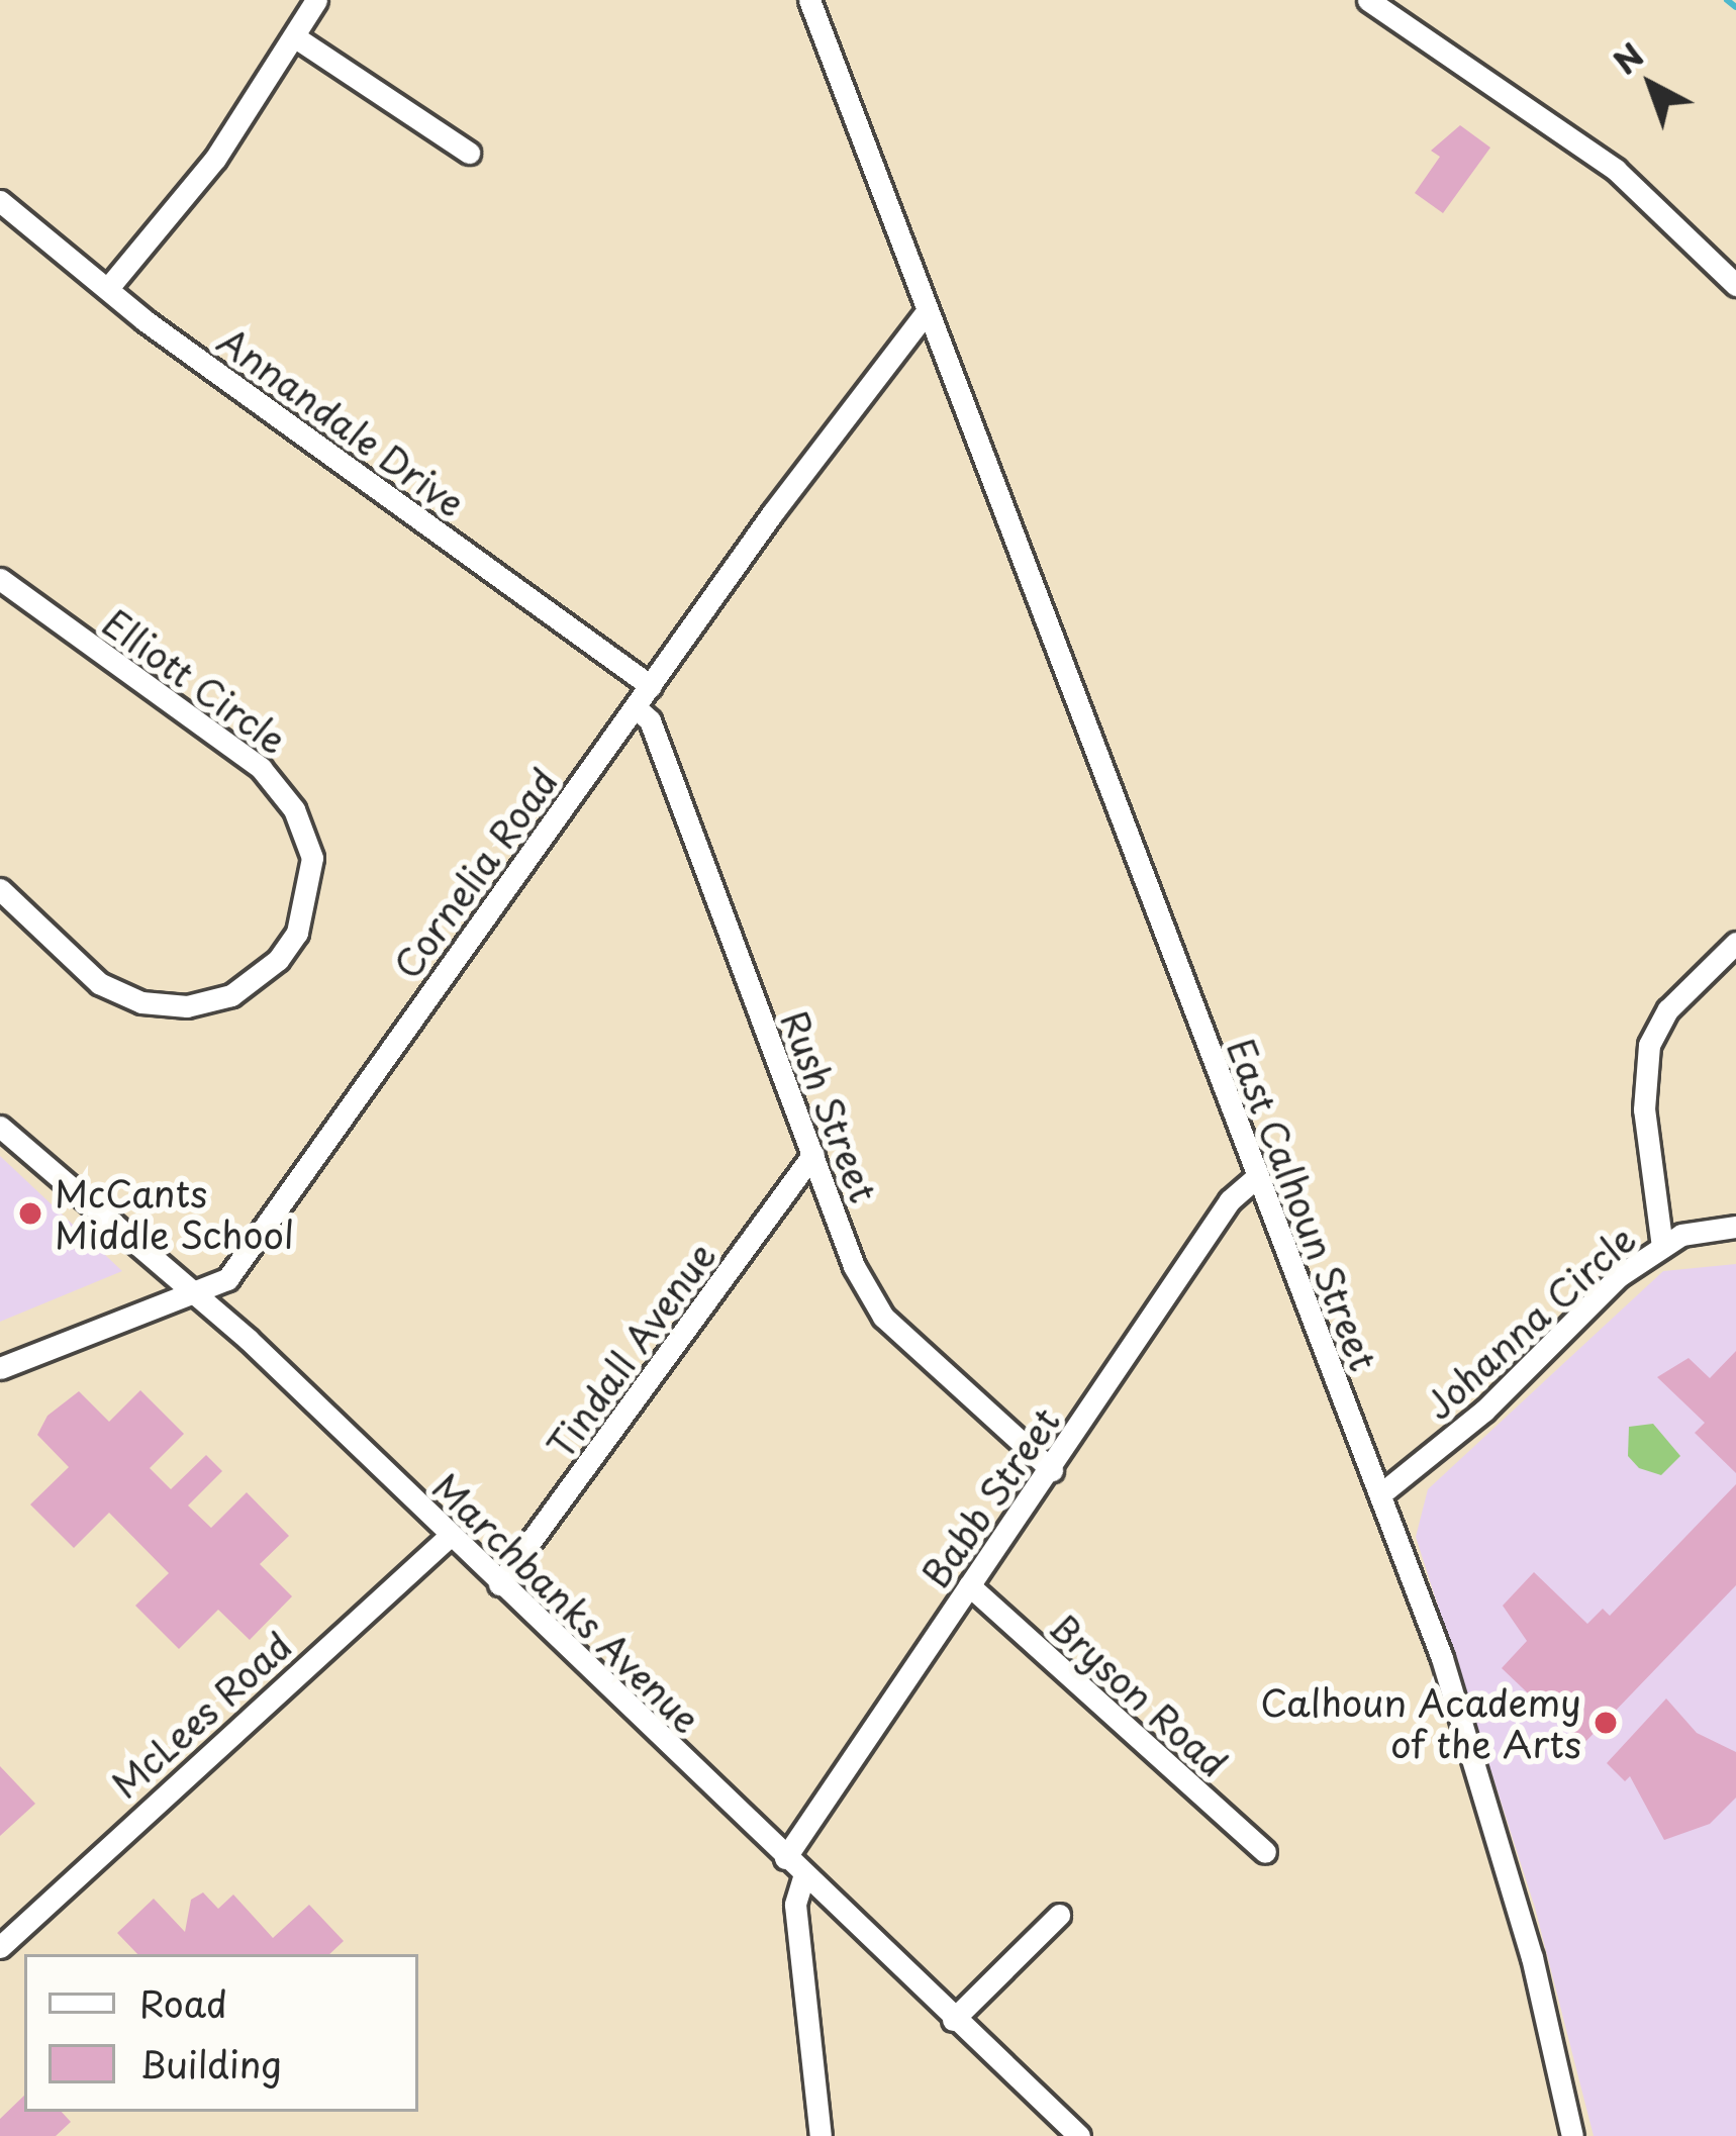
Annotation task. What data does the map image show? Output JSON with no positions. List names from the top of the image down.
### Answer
{
  "streets": {
    "street": [
      "Annandale Drive",
      "Elliott Circle",
      "Cornelia Road",
      "Rush Street",
      "East Calhoun Street",
      "Johanna Circle",
      "Tindall Avenue",
      "Babb Street",
      "Marchbanks Avenue",
      "Bryson Road",
      "McLees Road"
    ]
  },
  "crossings": [
    ["Annandale Drive", "Cornelia Road"],
    ["Cornelia Road", "Rush Street"],
    ["Cornelia Road", "East Calhoun Street"],
    ["Cornelia Road", "Marchbanks Avenue"],
    ["Rush Street", "Tindall Avenue"],
    ["Rush Street", "Babb Street"],
    ["East Calhoun Street", "Johanna Circle"],
    ["East Calhoun Street", "Babb Street"],
    ["Tindall Avenue", "Marchbanks Avenue"],
    ["Babb Street", "Marchbanks Avenue"],
    ["Babb Street", "Bryson Road"],
    ["Marchbanks Avenue", "McLees Road"]
  ],
  "places": ["McCants Middle School", "Calhoun Academy of the Arts"],
  "legend": ["Road", "Building"],
  "north": "top left"
}
